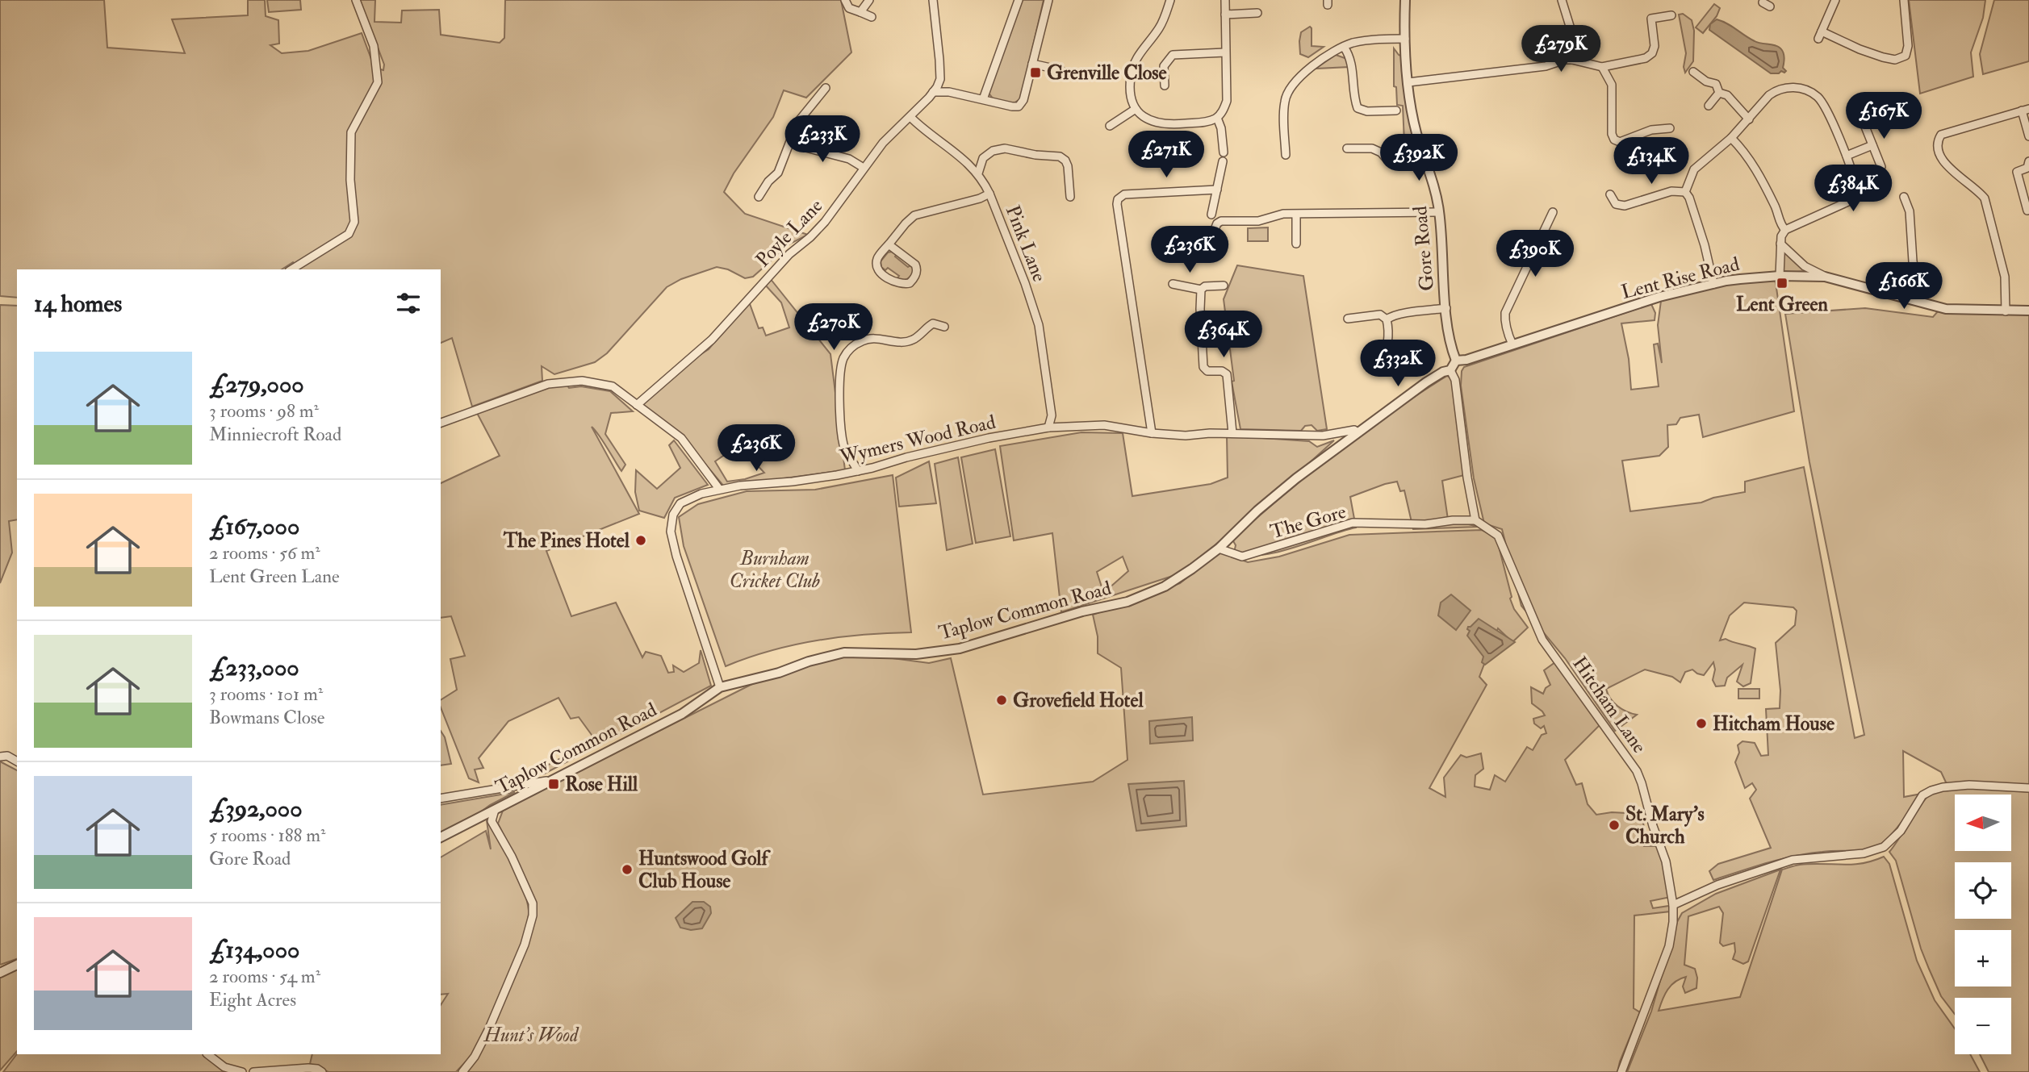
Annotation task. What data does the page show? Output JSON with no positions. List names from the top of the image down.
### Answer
{
  "streets": {
    "street": [
      "Poyle Lane",
      "Pink Lane",
      "Gore Road",
      "Lent Rise Road",
      "Wymers Wood Road",
      "The Gore",
      "Taplow Common Road",
      "Hitcham Lane"
    ]
  },
  "crossings": [
    ["Poyle Lane", "Pink Lane"],
    ["Pink Lane", "Wymers Wood Road"],
    ["Gore Road", "Lent Rise Road"],
    ["Wymers Wood Road", "Taplow Common Road"],
    ["The Gore", "Taplow Common Road"],
    ["The Gore", "Hitcham Lane"]
  ],
  "parks": ["Burnham Cricket Club", "Hunt's Wood"],
  "places": {
    "transit": ["Grenville Close", "Lent Green", "Rose Hill"],
    "other": [
      "The Pines Hotel",
      "Grovefield Hotel",
      "Hitcham House",
      "St. Mary's Church",
      "Huntswood Golf Club House"
    ]
  },
  "north": "left",
  "page": {
    "price": [
      "£279K",
      "£167K",
      "£233K",
      "£271K",
      "£392K",
      "£134K",
      "£384K",
      "£236K",
      "£390K",
      "£166K",
      "£270K",
      "£364K",
      "£332K",
      "£236K"
    ],
    "heading": "14 homes",
    "list": [
      {
        "name": "£279,000",
        "note": "3 rooms · 98 m² · Minniecroft Road"
      },
      {
        "name": "£167,000",
        "note": "2 rooms · 56 m² · Lent Green Lane"
      },
      {
        "name": "£233,000",
        "note": "3 rooms · 101 m² · Bowmans Close"
      },
      {
        "name": "£392,000",
        "note": "5 rooms · 188 m² · Gore Road"
      },
      {
        "name": "£134,000",
        "note": "2 rooms · 54 m² · Eight Acres"
      }
    ],
    "map_buttons": ["+", "−"]
  }
}
